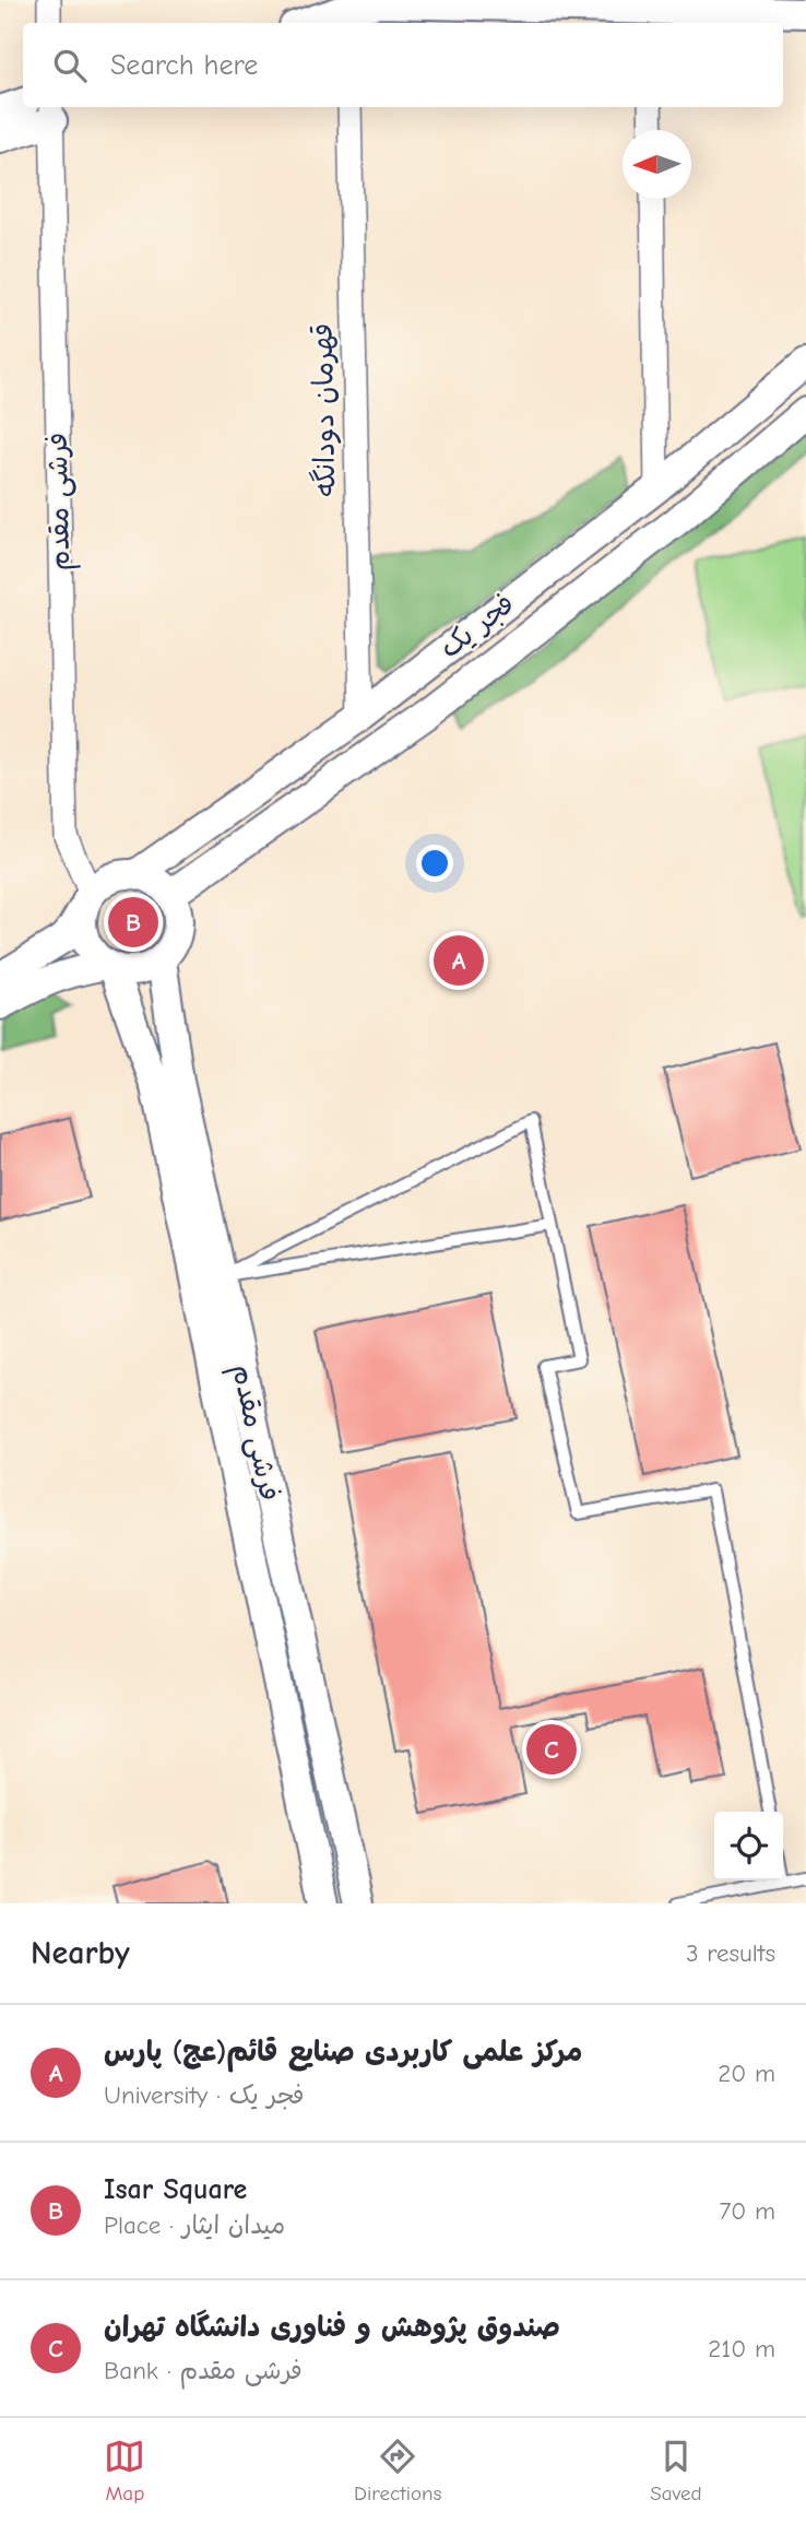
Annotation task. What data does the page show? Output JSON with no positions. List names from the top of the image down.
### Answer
{
  "streets": {
    "street": ["قهرمان دودانگه", "فرشی مقدم", "فجر یک"]
  },
  "crossings": [
    ["قهرمان دودانگه", "فجر یک"],
    ["فرشی مقدم", "فجر یک"]
  ],
  "north": "left",
  "page": {
    "search": "Search here",
    "pins": ["B", "A", "C"],
    "heading": ["Nearby", "3 results"],
    "list": [
      {
        "mark": "A",
        "name": "مرکز علمی کاربردی صنایع قائم(عج) پارس",
        "note": "University · فجر یک",
        "value": "20 m"
      },
      {
        "mark": "B",
        "name": "Isar Square",
        "note": "Place · میدان ایثار",
        "value": "70 m"
      },
      {
        "mark": "C",
        "name": "صندوق پژوهش و فناوری دانشگاه تهران",
        "note": "Bank · فرشی مقدم",
        "value": "210 m"
      }
    ],
    "nav": ["Map", "Directions", "Saved"]
  }
}
